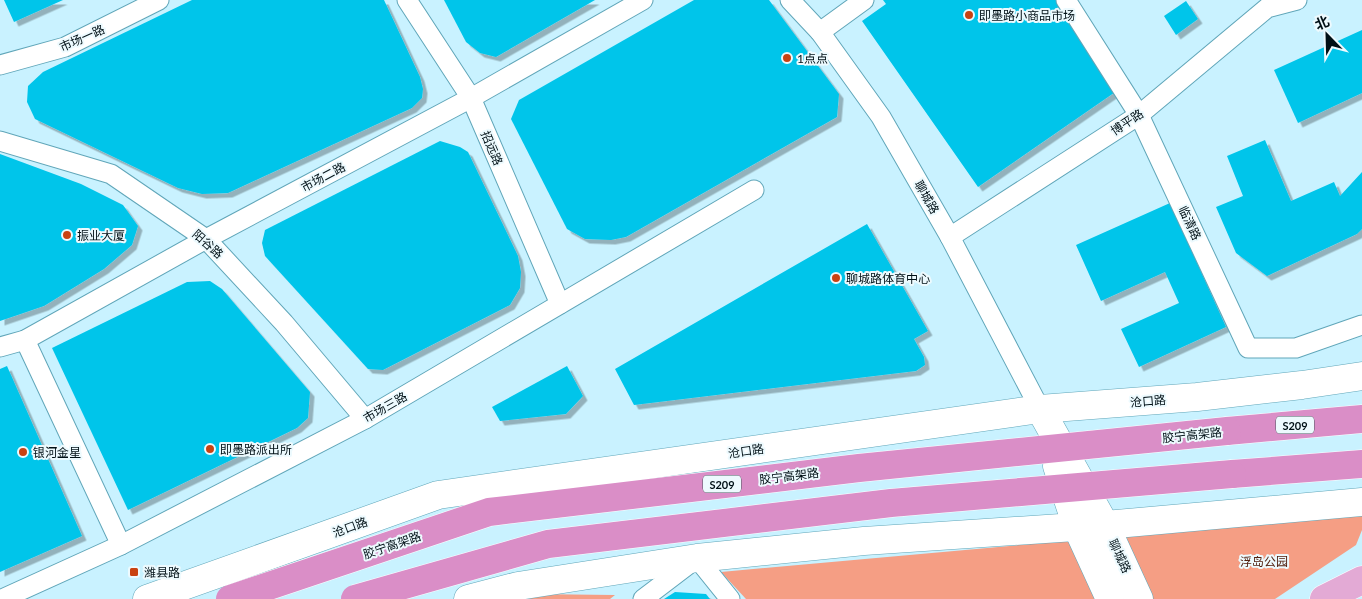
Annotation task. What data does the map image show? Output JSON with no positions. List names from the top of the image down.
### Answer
{
  "streets": {
    "highway": ["S209", "胶宁高架路"],
    "main road": ["聊城路", "沧口路"],
    "street": [
      "市场一路",
      "博平路",
      "招远路",
      "市场二路",
      "临清路",
      "阳谷路",
      "市场三路"
    ]
  },
  "crossings": [
    ["博平路", "聊城路"],
    ["博平路", "临清路"],
    ["招远路", "市场二路"],
    ["招远路", "市场三路"],
    ["市场二路", "阳谷路"],
    ["聊城路", "沧口路"],
    ["阳谷路", "市场三路"]
  ],
  "parks": ["浮岛公园"],
  "places": {
    "other": [
      "即墨路小商品市场",
      "1点点",
      "振业大厦",
      "聊城路体育中心",
      "即墨路派出所",
      "银河金星"
    ],
    "transit": ["潍县路"]
  },
  "north": "top left"
}
